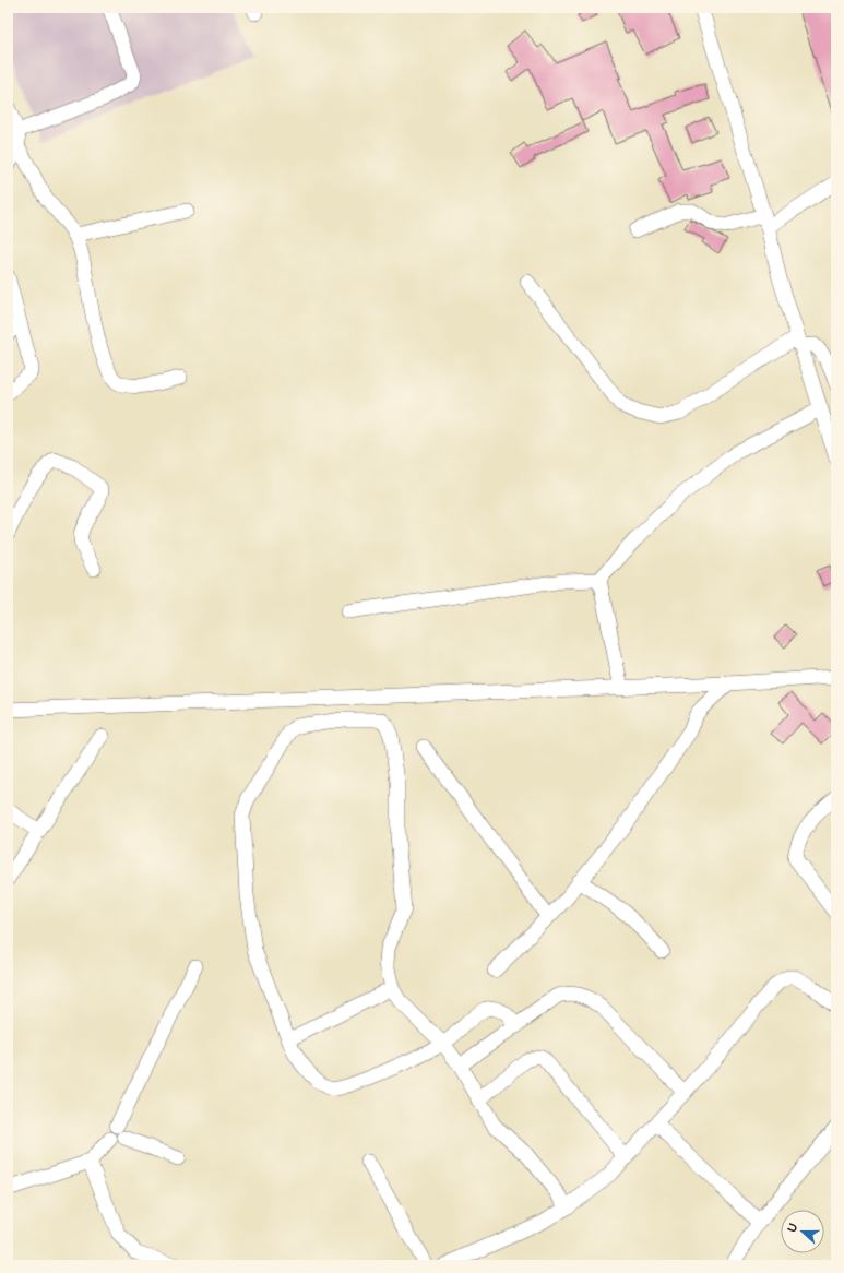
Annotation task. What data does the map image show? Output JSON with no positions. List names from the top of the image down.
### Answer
{
  "north": "left"
}
